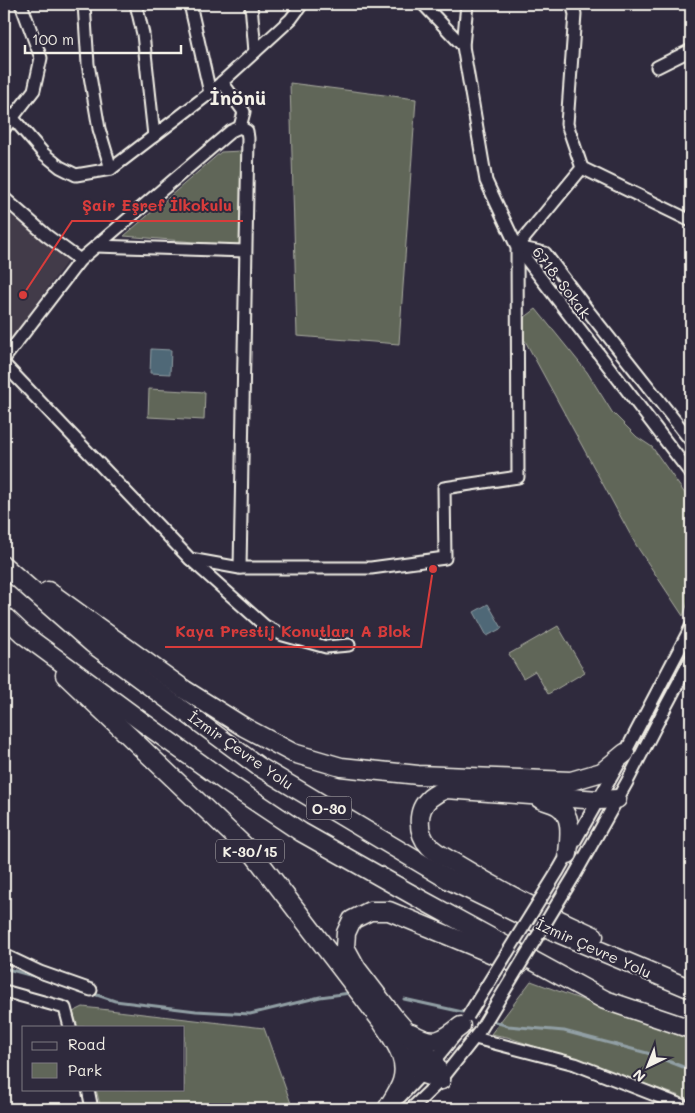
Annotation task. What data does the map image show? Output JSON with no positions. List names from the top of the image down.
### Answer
{
  "streets": {
    "highway": ["İzmir Çevre Yolu", "O-30", "K-30/15"],
    "street": ["6718. Sokak"]
  },
  "crossings": [
    ["O-30", "K-30/15"]
  ],
  "districts": ["İnönü"],
  "places": ["Şair Eşref İlkokulu", "Kaya Prestij Konutları A Blok"],
  "legend": ["Road", "Park"],
  "scale_bar": "100 m",
  "north": "bottom left"
}
